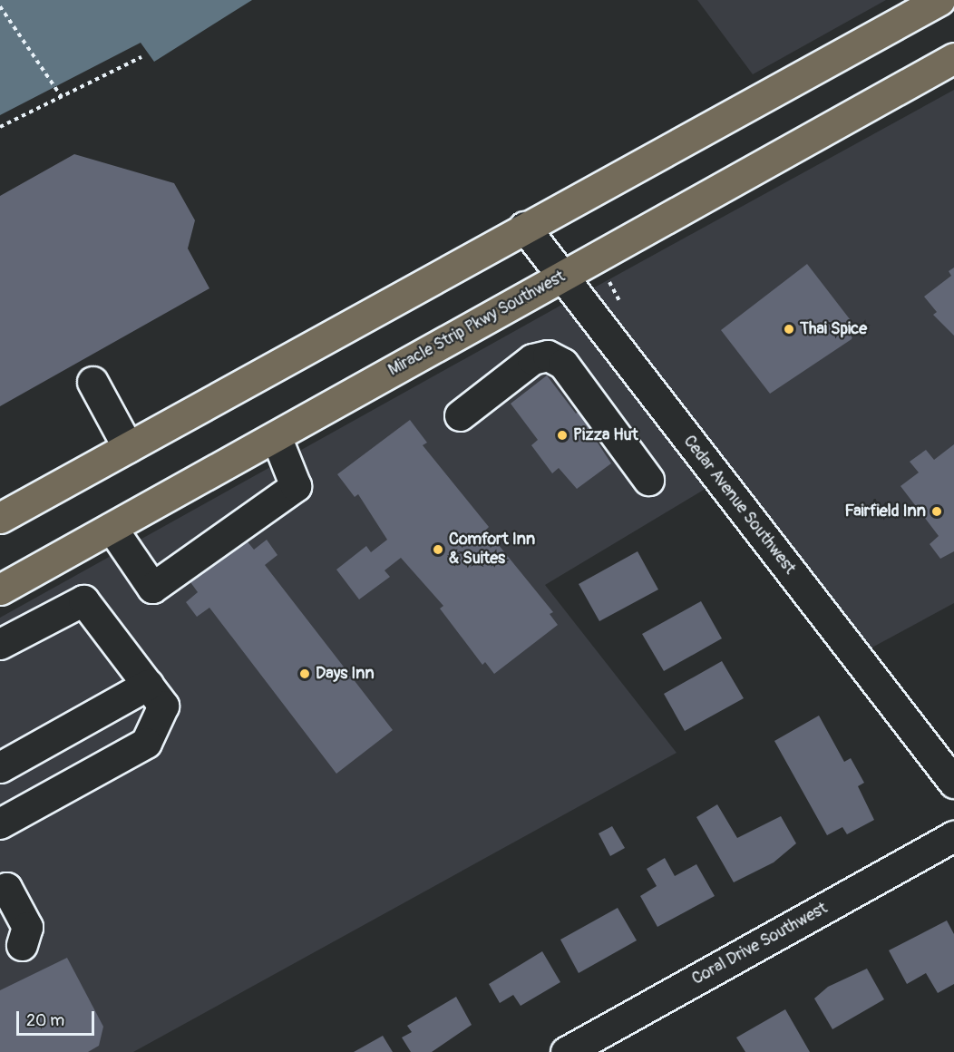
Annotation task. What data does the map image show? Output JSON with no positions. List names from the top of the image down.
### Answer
{
  "streets": {
    "highway": ["Miracle Strip Pkwy Southwest"],
    "street": ["Cedar Avenue Southwest", "Coral Drive Southwest"]
  },
  "crossings": [
    ["Miracle Strip Pkwy Southwest", "Cedar Avenue Southwest"]
  ],
  "places": [
    "Thai Spice",
    "Pizza Hut",
    "Fairfield Inn",
    "Comfort Inn & Suites",
    "Days Inn"
  ],
  "scale_bar": "20 m"
}
